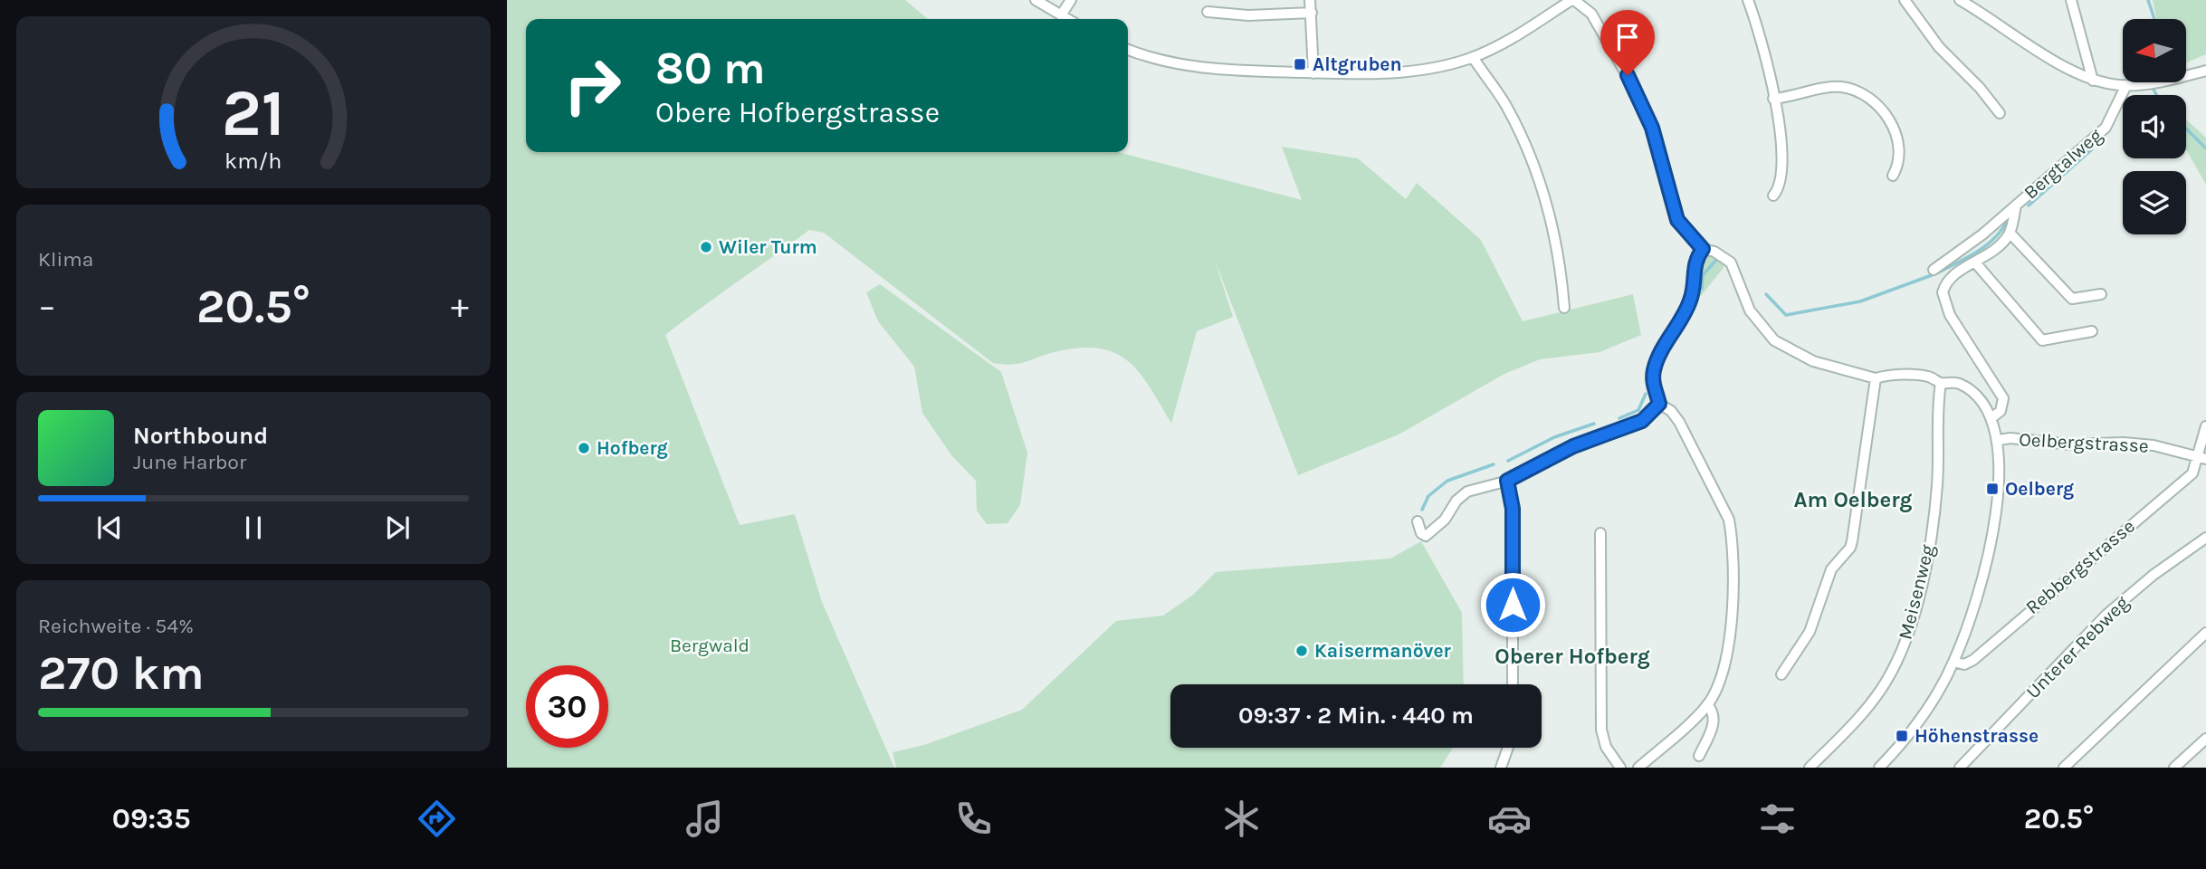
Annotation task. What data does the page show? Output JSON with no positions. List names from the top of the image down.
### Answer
{
  "streets": {
    "street": [
      "Bergtalweg",
      "Oelbergstrasse",
      "Rebbergstrasse",
      "Meisenweg",
      "Unterer Rebweg"
    ]
  },
  "crossings": [
    ["Oelbergstrasse", "Rebbergstrasse"]
  ],
  "districts": ["Am Oelberg", "Oberer Hofberg"],
  "parks": ["Bergwald"],
  "places": {
    "transit": ["Altgruben", "Oelberg", "Höhenstrasse"],
    "other": ["Wiler Turm", "Hofberg", "Kaisermanöver"]
  },
  "north": "left",
  "page": {
    "turn": ["80 m", "Obere Hofbergstrasse"],
    "tile": [
      "Klima",
      ["Reichweite · 54%", "270 km"]
    ],
    "heat": ["−", "20.5°", "+"],
    "song": ["Northbound", "June Harbor"],
    "limit": "30",
    "trip": "09:37 · 2 Min. · 440 m",
    "tabs": ["09:35", "20.5°"],
    "gauge": ["21", "km/h"]
  }
}
